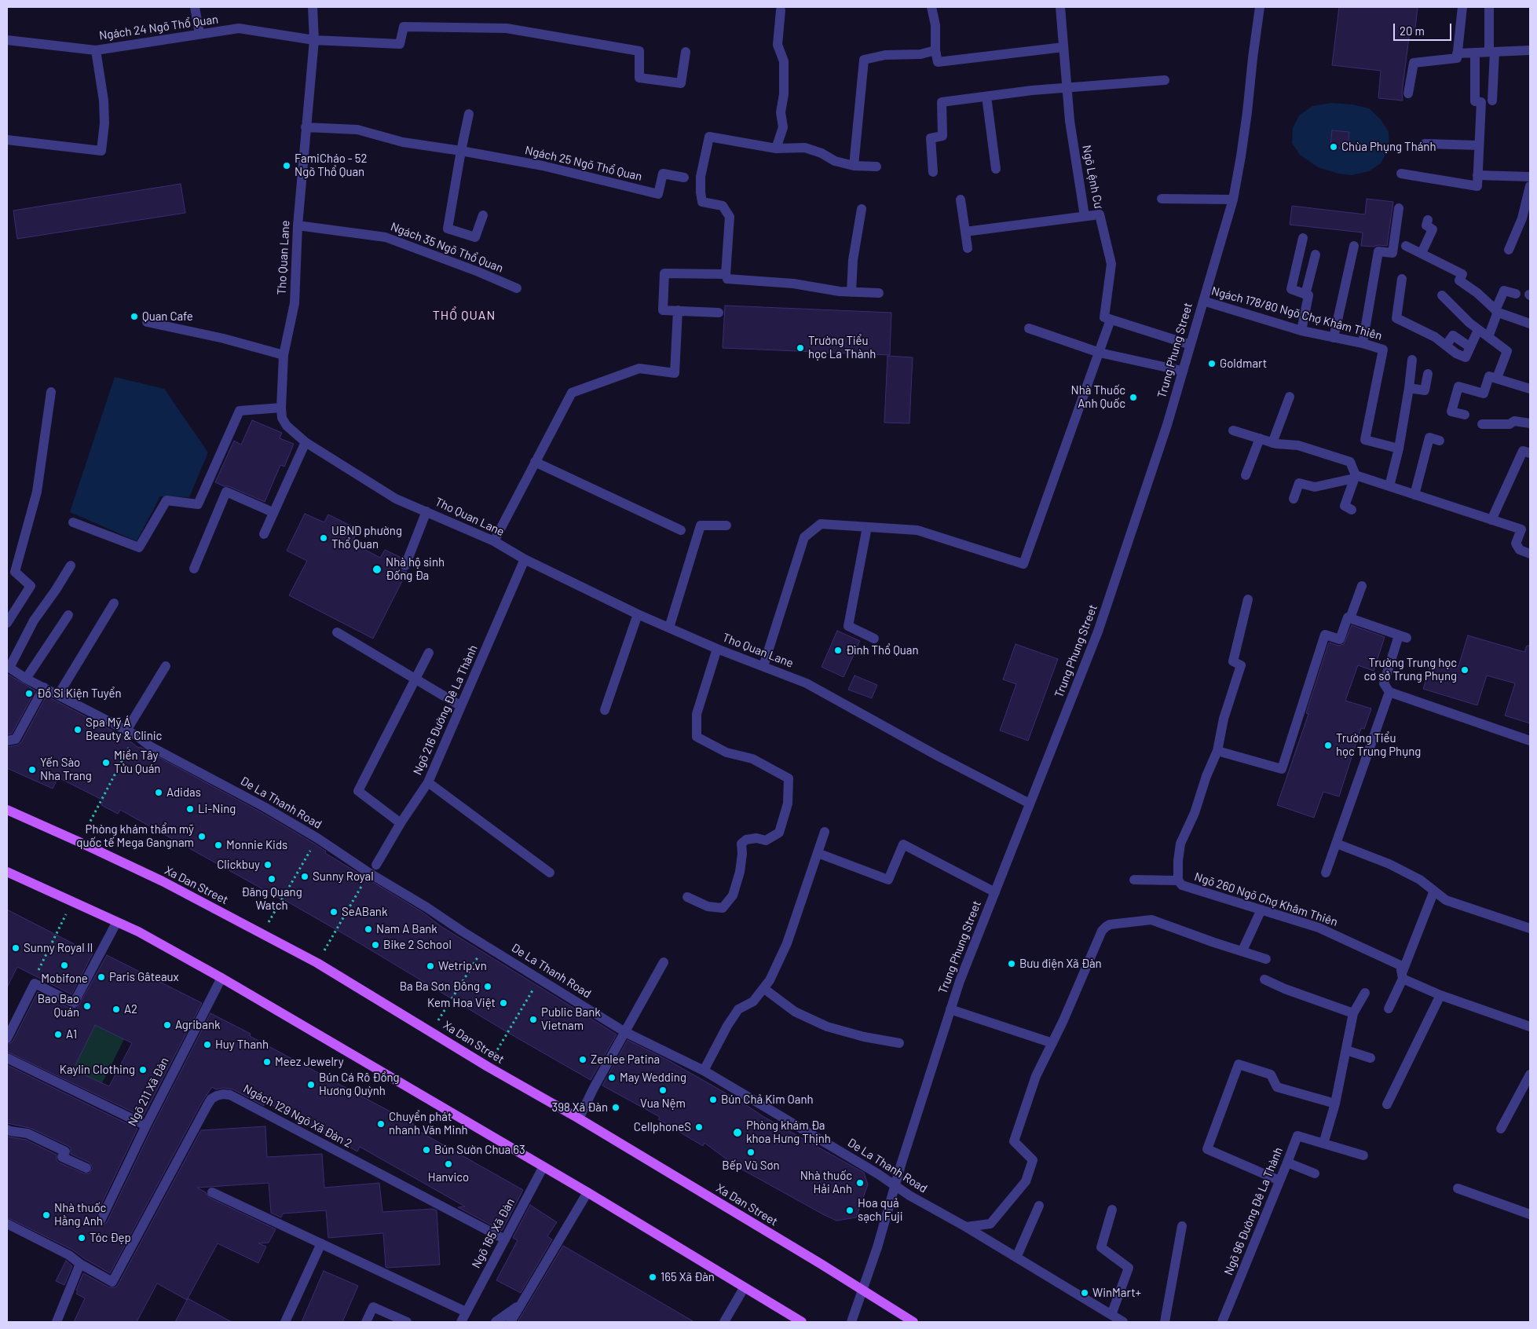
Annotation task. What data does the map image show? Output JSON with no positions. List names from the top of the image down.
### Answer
{
  "streets": {
    "main road": ["Xa Dan Street"],
    "street": [
      "Ngách 24 Ngõ Thổ Quan",
      "Ngách 25 Ngõ Thổ Quan",
      "Ngõ Lệnh Cư",
      "Ngách 35 Ngõ Thổ Quan",
      "Tho Quan Lane",
      "Ngách 178/80 Ngõ Chợ Khâm Thiên",
      "Trung Phung Street",
      "Ngõ 216 Đường Đê La Thành",
      "De La Thanh Road",
      "Ngõ 260 Ngõ Chợ Khâm Thiên",
      "Ngõ 211 Xã Đàn",
      "Ngách 129 Ngõ Xã Đàn 2",
      "Ngõ 96 Đường Đê La Thành",
      "Ngõ 165 Xã Đàn"
    ]
  },
  "crossings": [
    ["Ngách 24 Ngõ Thổ Quan", "Tho Quan Lane"],
    ["Ngách 25 Ngõ Thổ Quan", "Tho Quan Lane"],
    ["Ngách 35 Ngõ Thổ Quan", "Tho Quan Lane"],
    ["Tho Quan Lane", "Trung Phung Street"],
    ["Tho Quan Lane", "Ngõ 216 Đường Đê La Thành"],
    ["Trung Phung Street", "De La Thanh Road"],
    ["Trung Phung Street", "Xa Dan Street"],
    ["Ngách 129 Ngõ Xã Đàn 2", "Ngõ 165 Xã Đàn"]
  ],
  "districts": ["THỔ QUAN"],
  "places": [
    "Chùa Phụng Thánh",
    "FamiCháo - 52 Ngõ Thổ Quan",
    "Quan Cafe",
    "Trường Tiểu học La Thành",
    "Goldmart",
    "Nhà Thuốc Anh Quốc",
    "UBND phường Thổ Quan",
    "Nhà hộ sinh Đống Đa",
    "Đình Thổ Quan",
    "Trường Trung học cơ sở Trung Phụng",
    "Đồ Si Kiện Tuyển",
    "Spa Mỹ Á Beauty & Clinic",
    "Trường Tiểu học Trung Phụng",
    "Miền Tây Tửu Quán",
    "Yến Sào Nha Trang",
    "Adidas",
    "Li-Ning",
    "Phòng khám thẩm mỹ quốc tế Mega Gangnam",
    "Monnie Kids",
    "Clickbuy",
    "Sunny Royal",
    "Đăng Quang Watch",
    "SeABank",
    "Nam A Bank",
    "Bike 2 School",
    "Sunny Royal II",
    "Bưu điện Xã Đàn",
    "Mobifone",
    "Wetrip.vn",
    "Paris Gâteaux",
    "Ba Ba Sơn Đông",
    "Kem Hoa Việt",
    "Bao Bao Quán",
    "A2",
    "Public Bank Vietnam",
    "Agribank",
    "A1",
    "Huy Thanh",
    "Zenlee Patina",
    "Meez Jewelry",
    "Kaylin Clothing",
    "May Wedding",
    "Bún Cá Rô Đồng Hương Quỳnh",
    "Vua Nệm",
    "Bún Chả Kim Oanh",
    "398 Xã Đàn",
    "Chuyển phát nhanh Văn Minh",
    "CellphoneS",
    "Phòng khám Đa khoa Hưng Thịnh",
    "Bún Sườn Chua 63",
    "Bếp Vũ Sơn",
    "Hanvico",
    "Nhà thuốc Hải Anh",
    "Hoa quả sạch Fuji",
    "Nhà thuốc Hằng Anh",
    "Tóc Đẹp",
    "165 Xã Đàn",
    "WinMart+"
  ],
  "scale_bar": "20 m"
}
